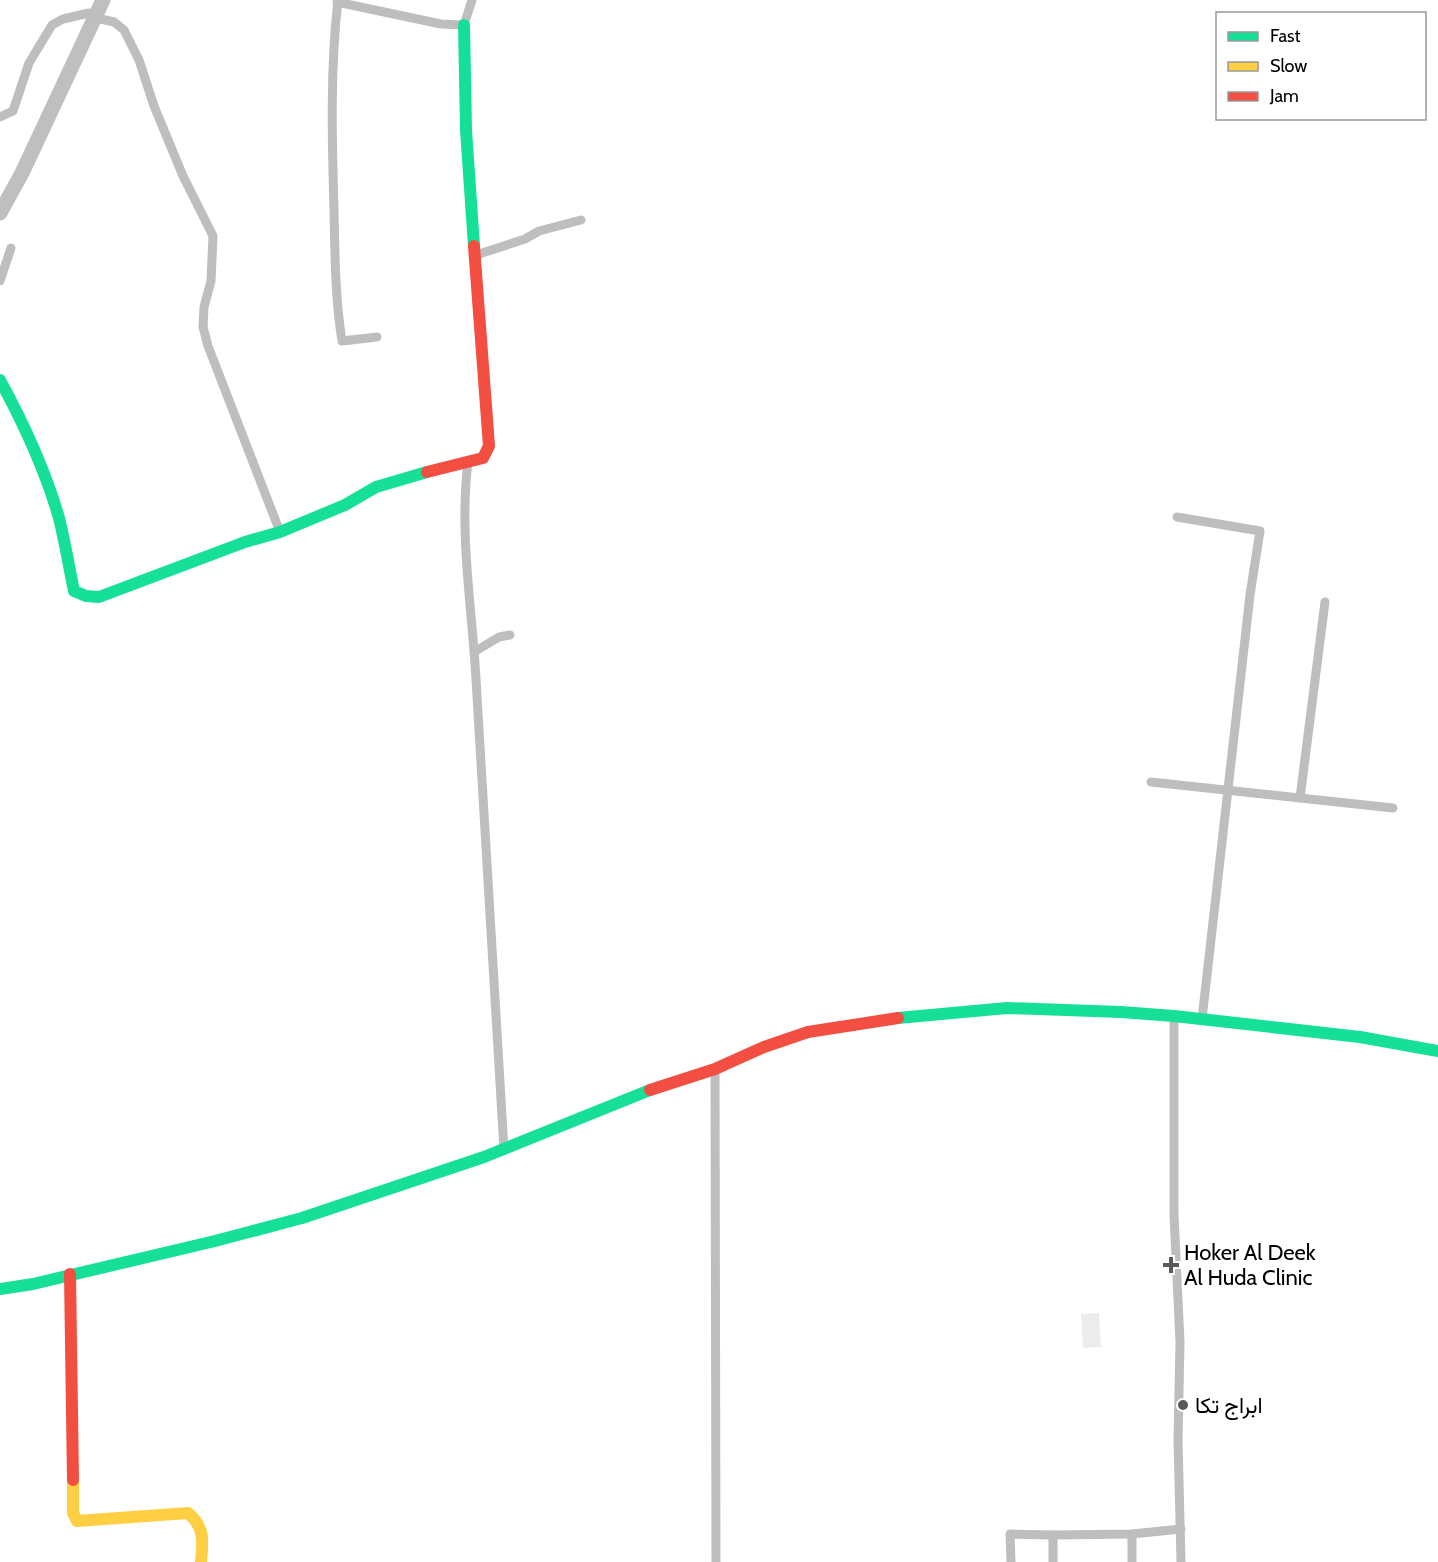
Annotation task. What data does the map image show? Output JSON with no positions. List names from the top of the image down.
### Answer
{
  "places": {
    "health": ["Hoker Al Deek Al Huda Clinic"],
    "other": ["ابراج تكا"]
  },
  "legend": ["Fast", "Slow", "Jam"]
}
